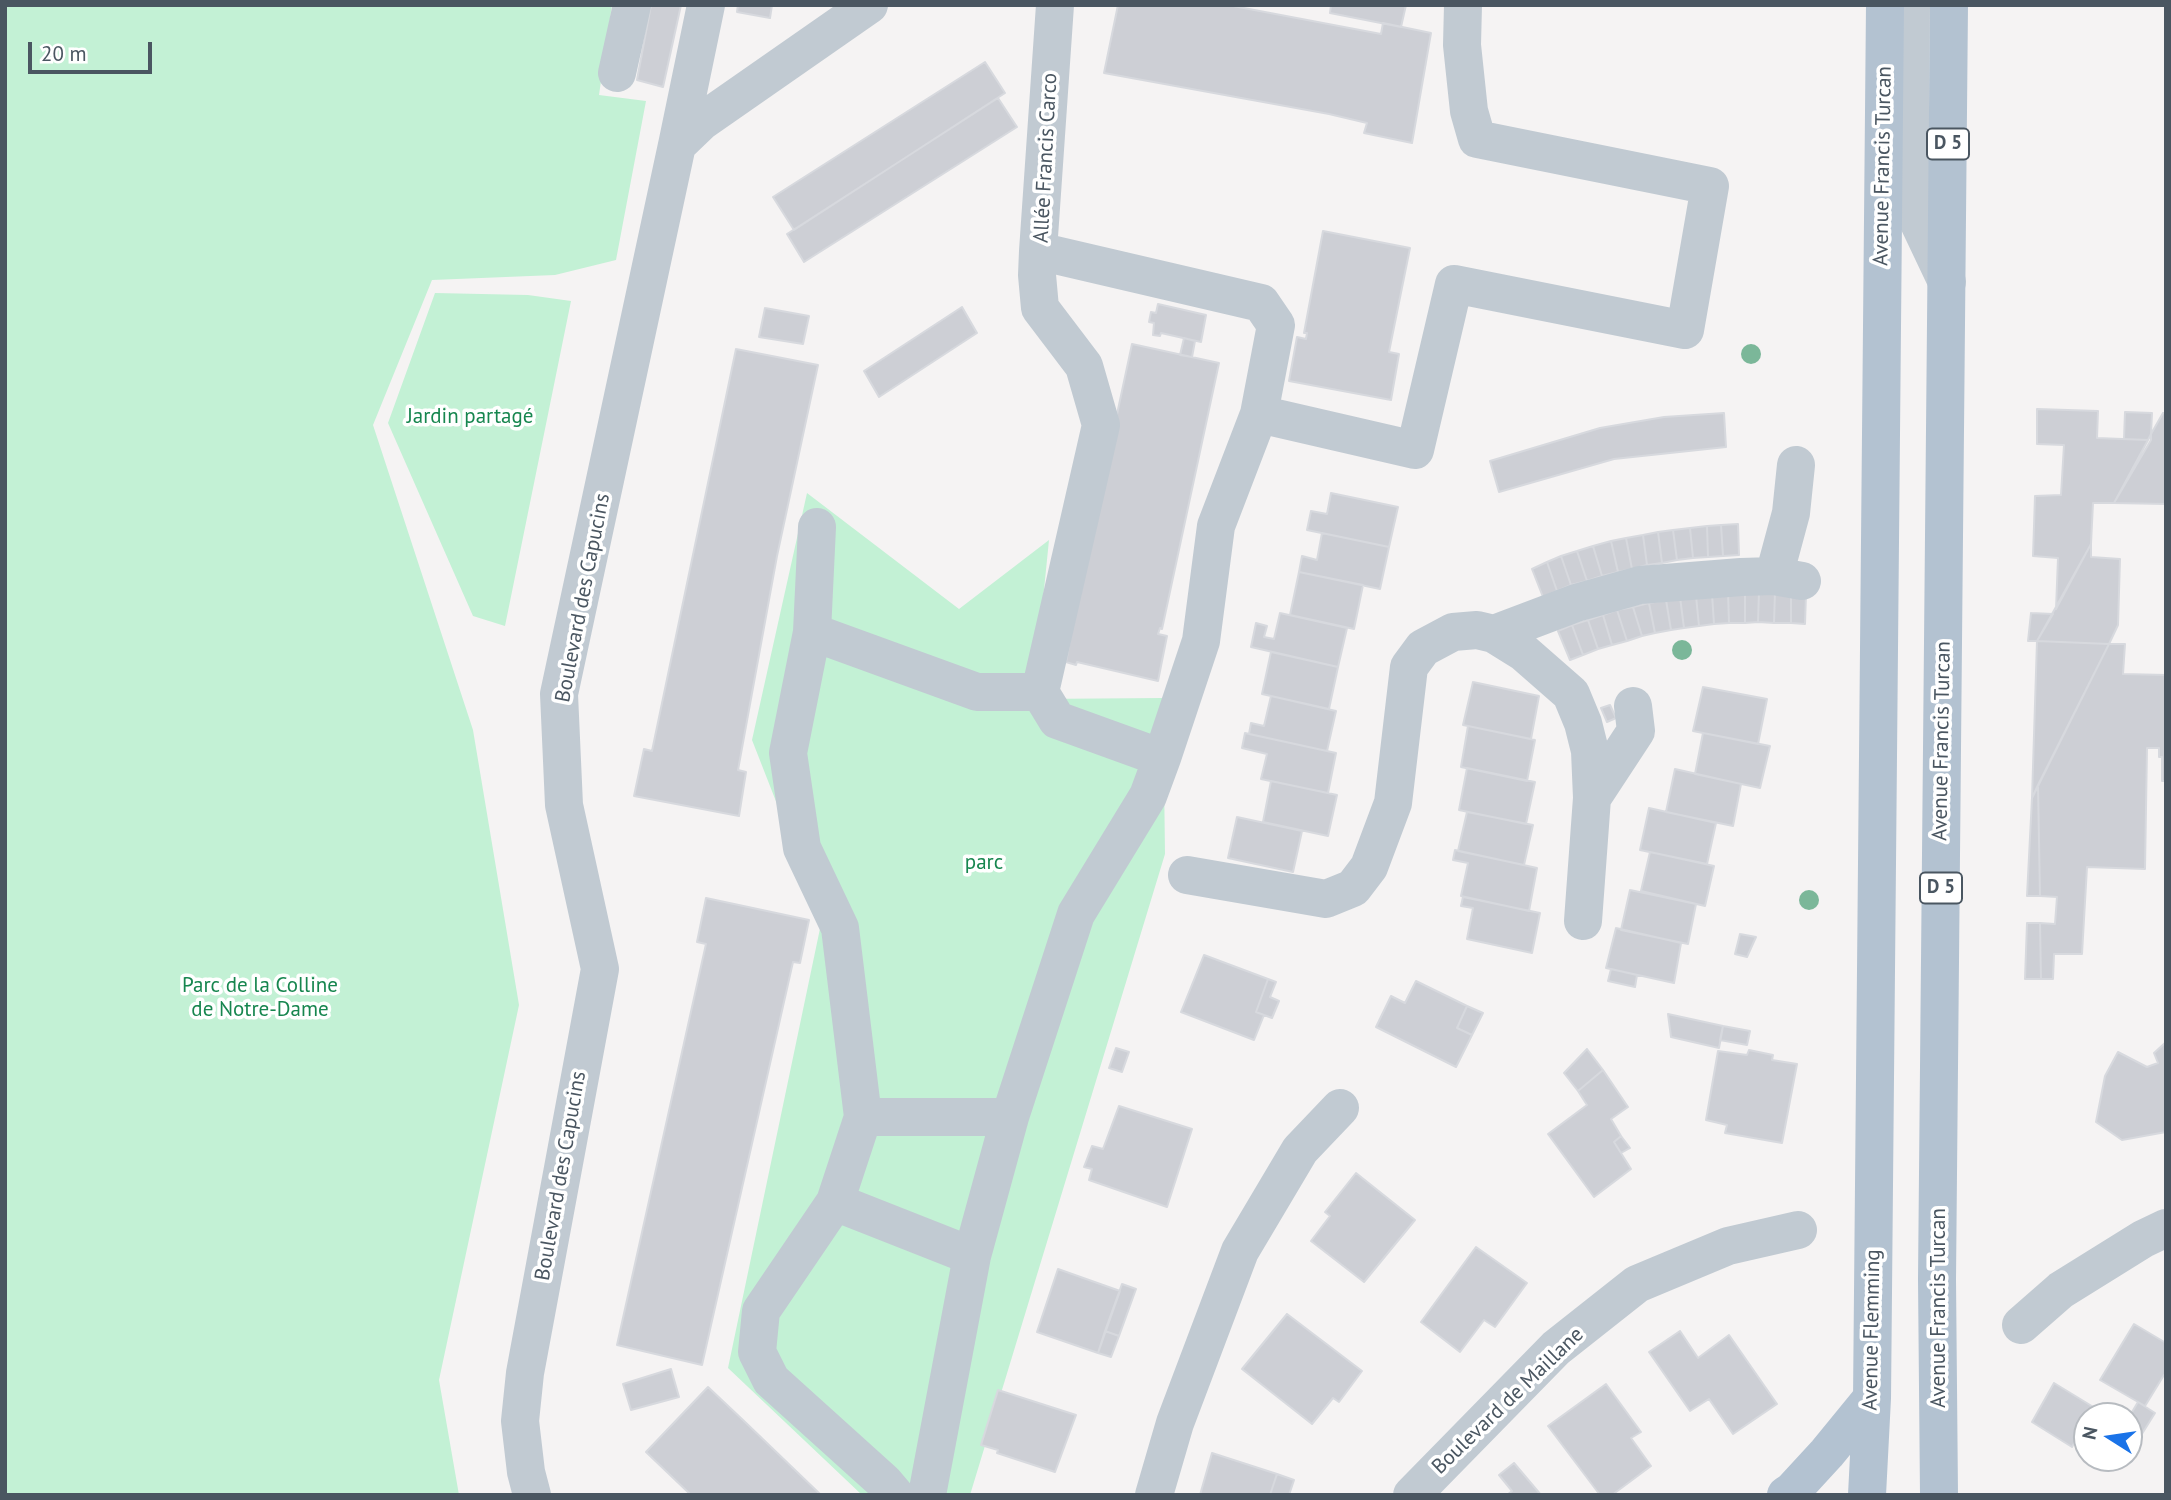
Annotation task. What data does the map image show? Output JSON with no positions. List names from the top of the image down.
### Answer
{
  "streets": {
    "main road": ["D 5", "Avenue Francis Turcan", "Avenue Flemming"],
    "street": ["Allée Francis Carco", "Boulevard des Capucins", "Boulevard de Maillane"]
  },
  "crossings": [
    ["Avenue Francis Turcan", "Avenue Flemming"]
  ],
  "parks": ["Jardin partagé", "parc", "Parc de la Colline de Notre-Dame"],
  "scale_bar": "20 m",
  "north": "left"
}
